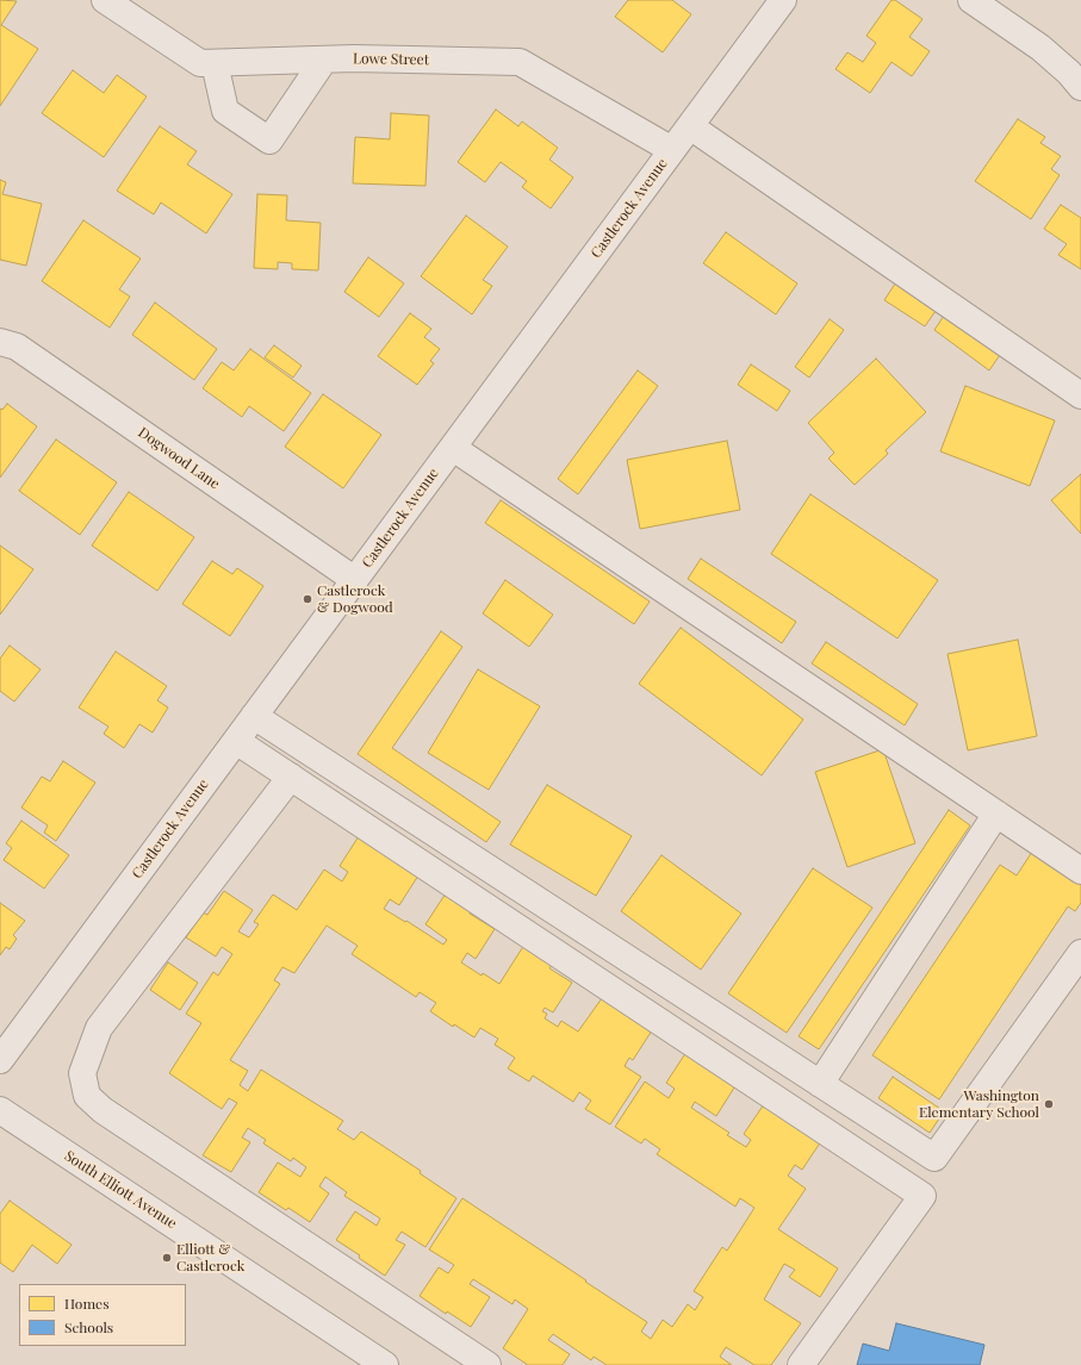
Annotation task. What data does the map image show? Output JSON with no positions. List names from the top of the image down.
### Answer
{
  "streets": {
    "street": [
      "Lowe Street",
      "Castlerock Avenue",
      "Dogwood Lane",
      "South Elliott Avenue"
    ]
  },
  "crossings": [
    ["Lowe Street", "Castlerock Avenue"],
    ["Castlerock Avenue", "Dogwood Lane"]
  ],
  "places": ["Castlerock & Dogwood", "Washington Elementary School", "Elliott & Castlerock"],
  "legend": ["Homes", "Schools"]
}
